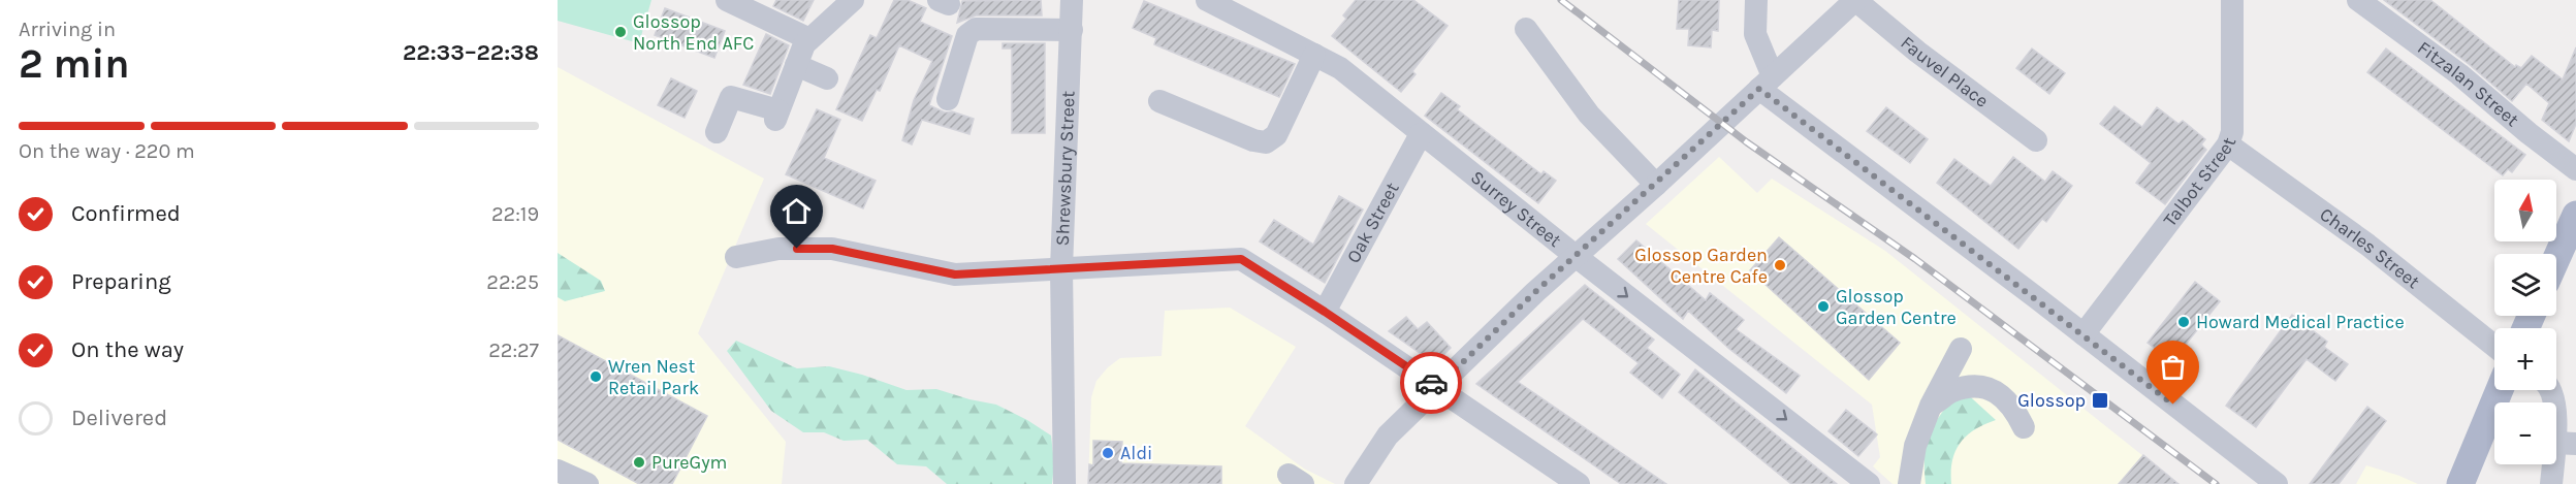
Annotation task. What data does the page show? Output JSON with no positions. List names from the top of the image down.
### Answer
{
  "streets": {
    "street": [
      "Fauvel Place",
      "Fitzalan Street",
      "Shrewsbury Street",
      "Talbot Street",
      "Surrey Street",
      "Oak Street",
      "Charles Street"
    ]
  },
  "crossings": [
    ["Talbot Street", "Charles Street"],
    ["Surrey Street", "Oak Street"]
  ],
  "places": {
    "other": [
      "Glossop North End AFC",
      "Glossop Garden Centre Cafe",
      "Glossop Garden Centre",
      "Howard Medical Practice",
      "Wren Nest Retail Park",
      "Aldi",
      "PureGym"
    ],
    "transit": ["Glossop"]
  },
  "north": "top",
  "page": {
    "heading": ["2 min", "Arriving in", "22:33–22:38"],
    "bar": "On the way · 220 m",
    "list": [
      ["Confirmed", "22:19"],
      ["Preparing", "22:25"],
      ["On the way", "22:27"],
      "Delivered"
    ],
    "map_buttons": ["+", "−"]
  }
}
